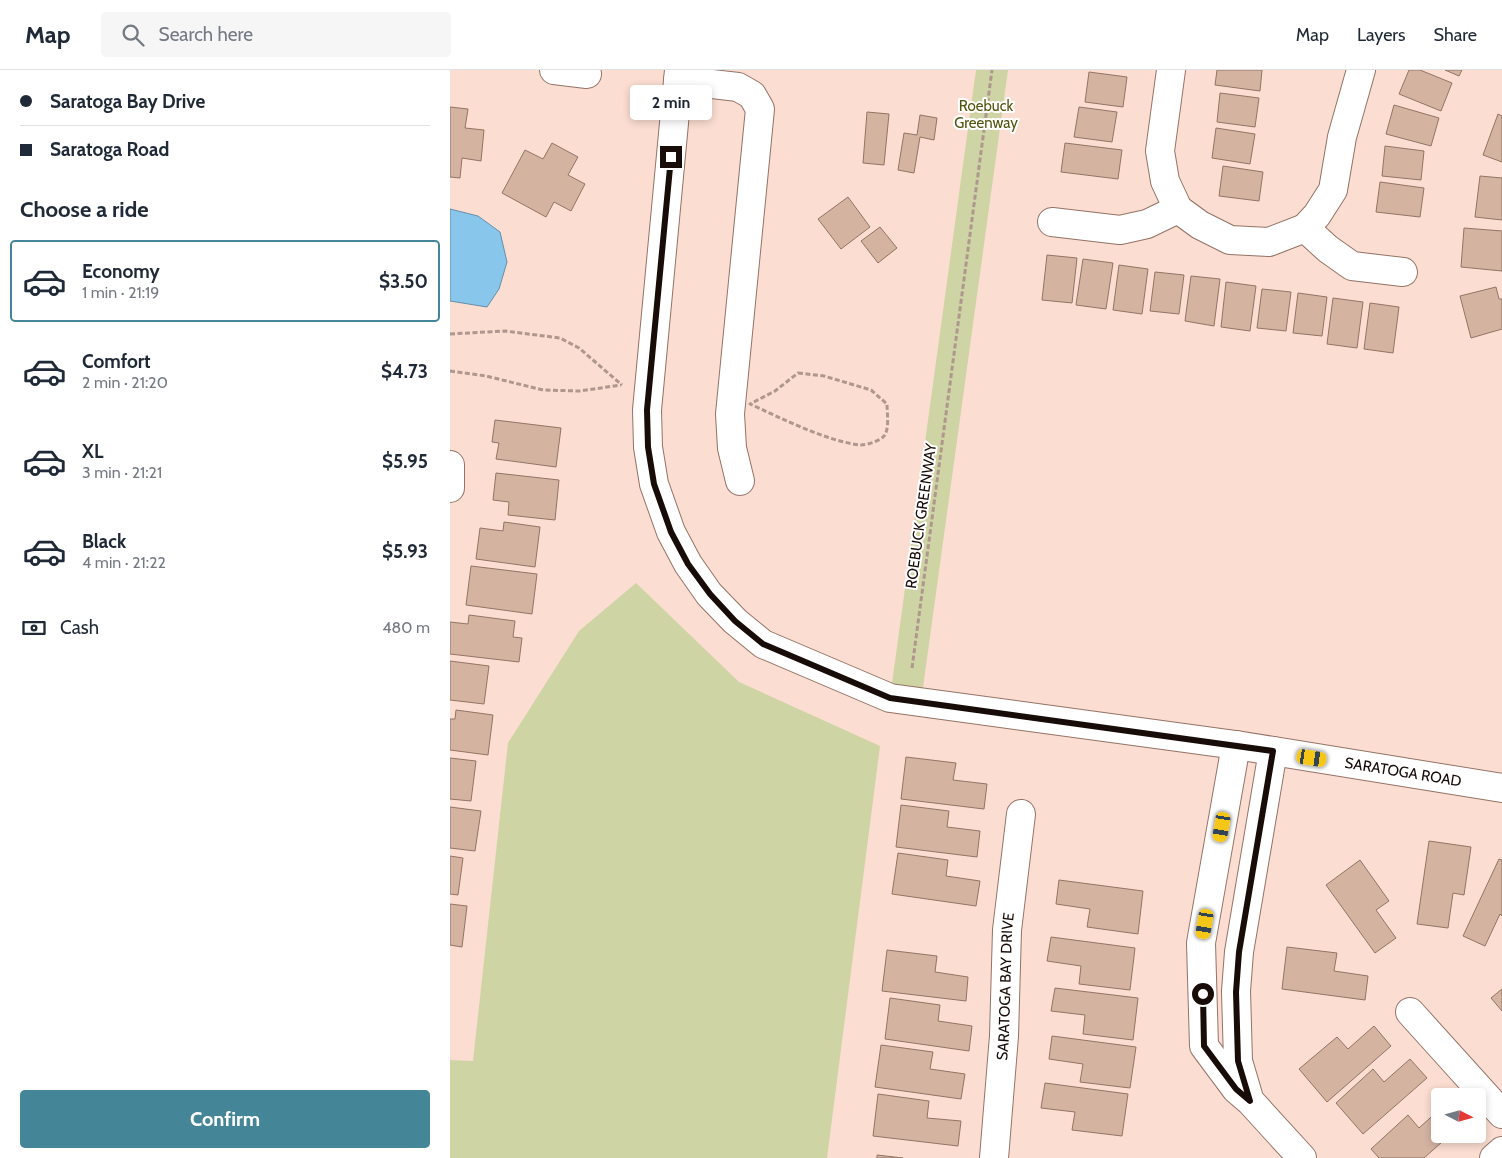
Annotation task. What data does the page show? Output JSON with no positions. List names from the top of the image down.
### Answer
{
  "streets": {
    "street": ["SARATOGA ROAD", "SARATOGA BAY DRIVE"],
    "path": ["ROEBUCK GREENWAY"]
  },
  "parks": ["Roebuck Greenway"],
  "north": "right",
  "page": {
    "header": "Map",
    "search": "Search here",
    "nav": ["Map", "Layers", "Share"],
    "banner": ["Saratoga Bay Drive", "Saratoga Road"],
    "bubble": "2 min",
    "heading": "Choose a ride",
    "list": [
      {
        "name": "Economy",
        "note": "1 min · 21:19",
        "value": "$3.50"
      },
      {
        "name": "Comfort",
        "note": "2 min · 21:20",
        "value": "$4.73"
      },
      {
        "name": "XL",
        "note": "3 min · 21:21",
        "value": "$5.95"
      },
      {
        "name": "Black",
        "note": "4 min · 21:22",
        "value": "$5.93"
      }
    ],
    "pay": ["Cash", "480 m"],
    "buttons": "Confirm"
  }
}
